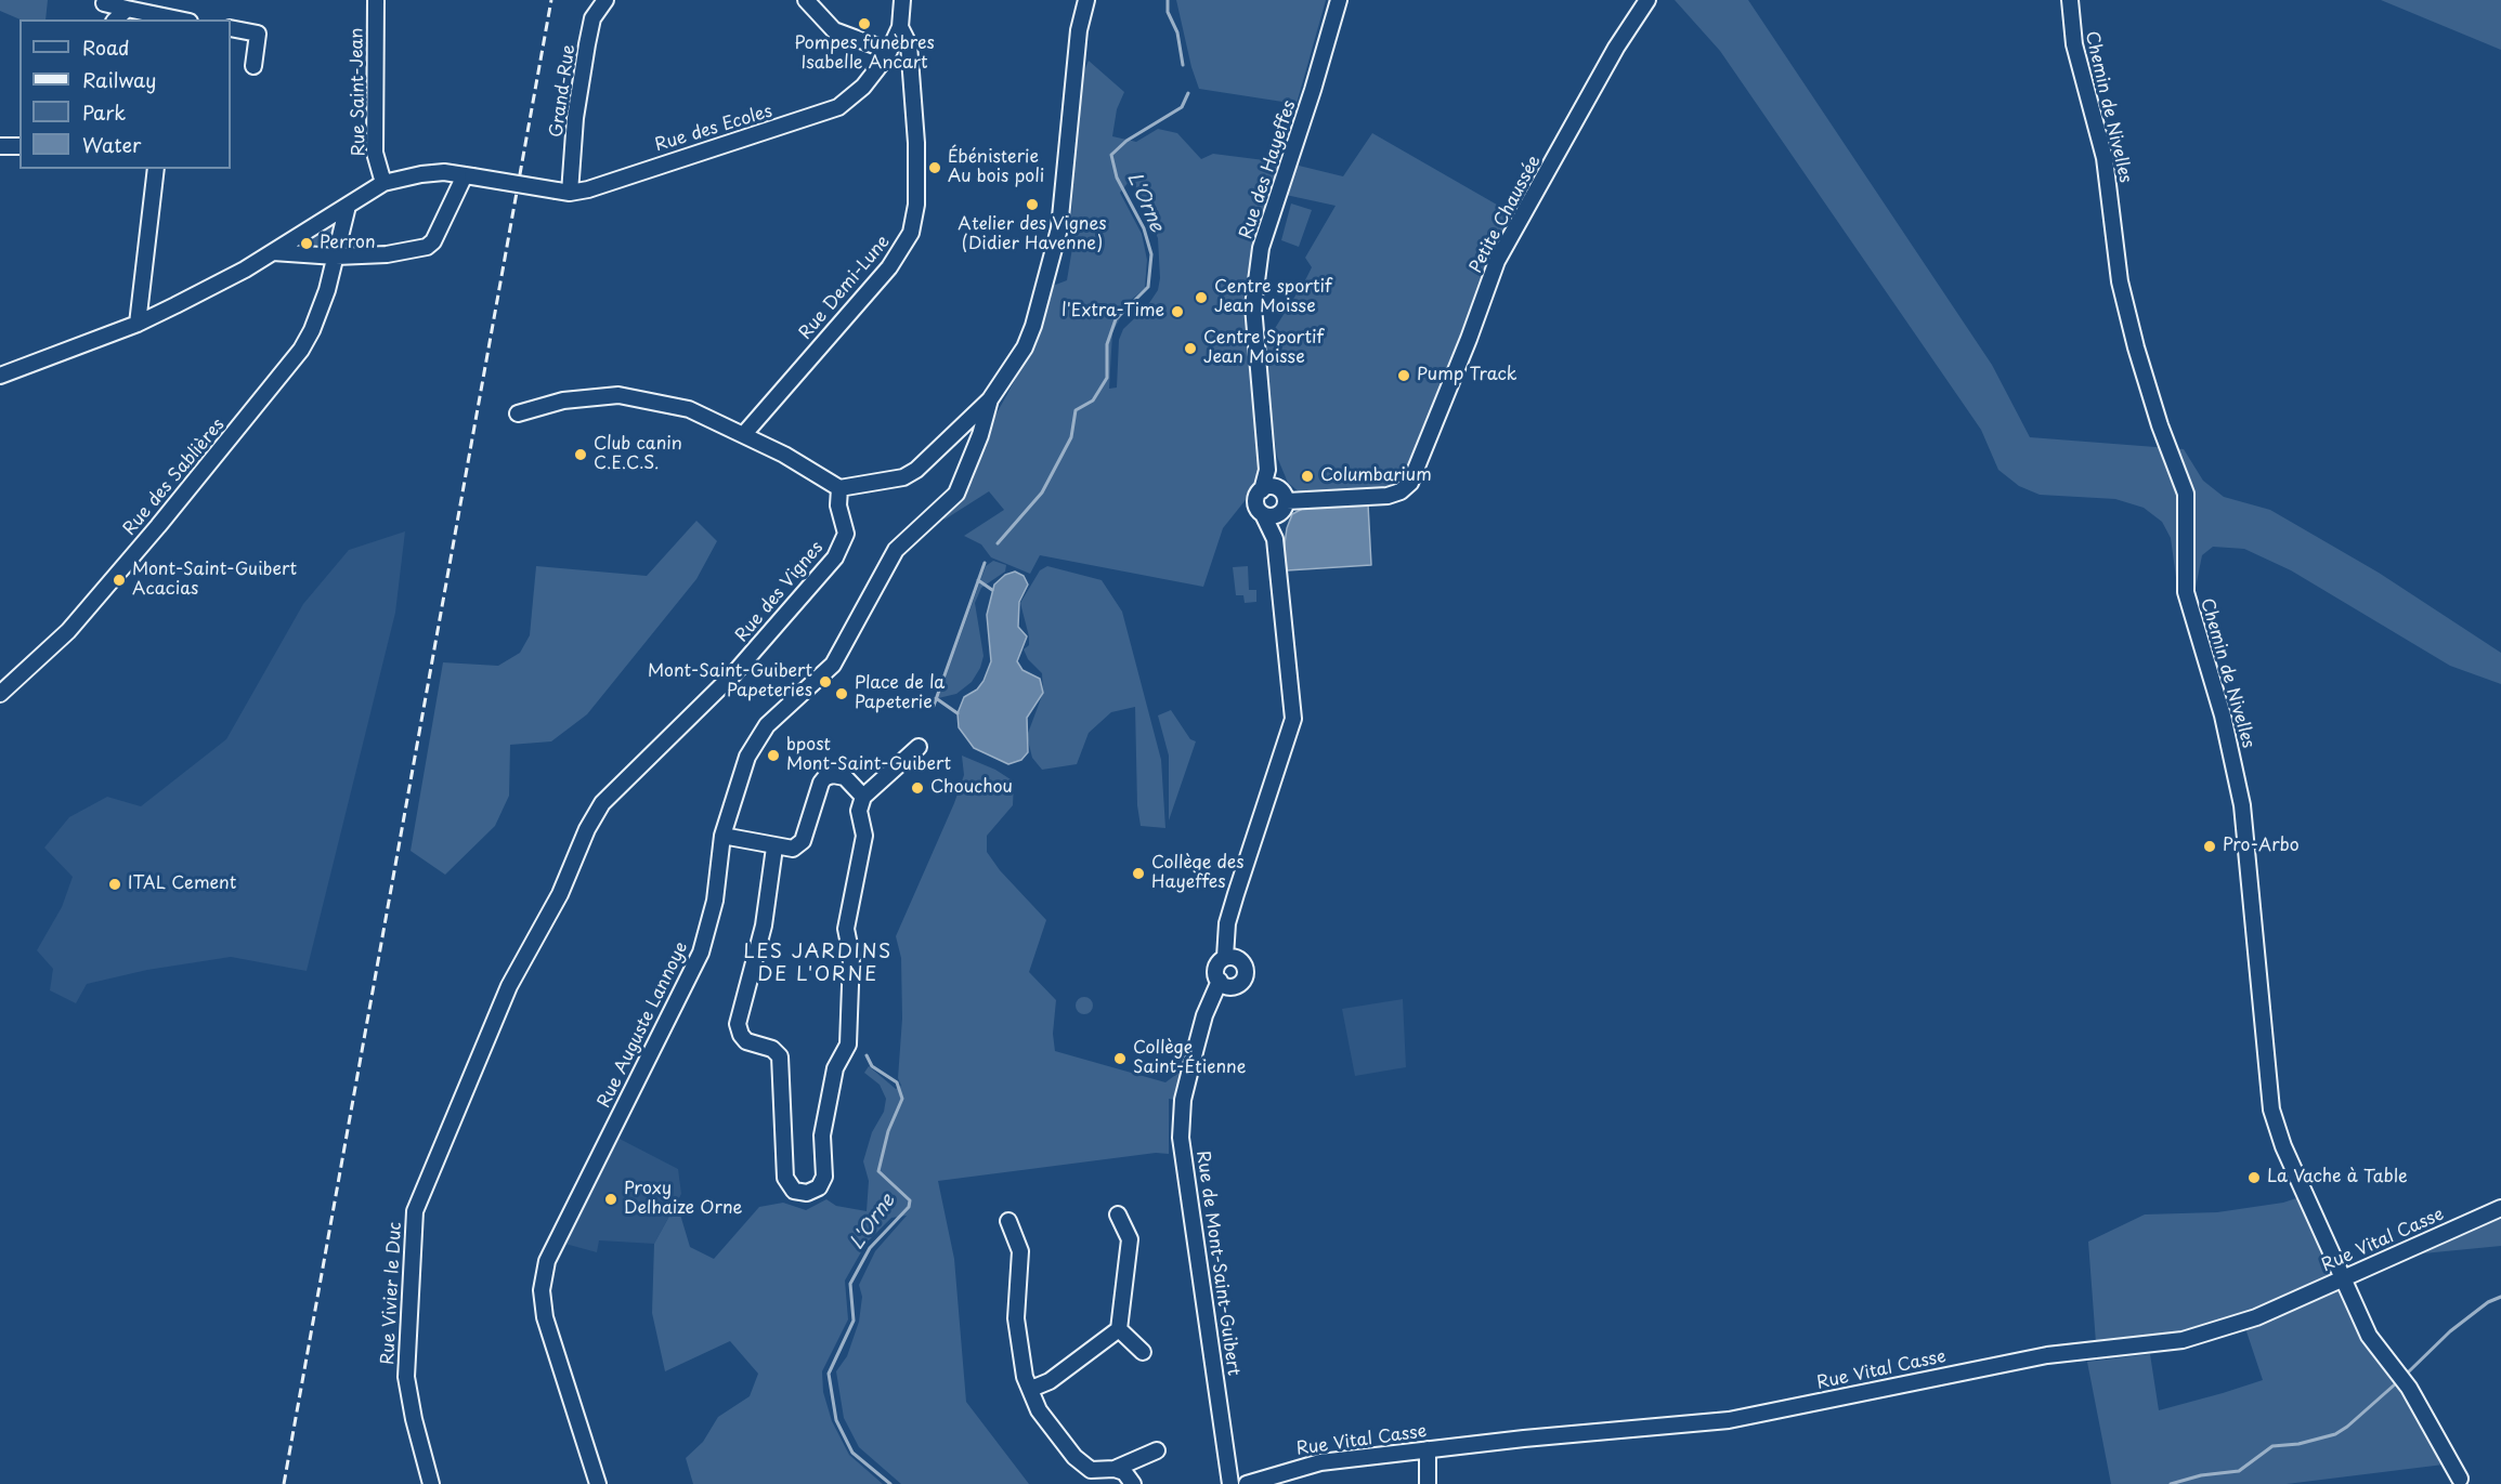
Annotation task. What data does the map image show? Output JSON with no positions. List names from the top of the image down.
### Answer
{
  "streets": {
    "street": [
      "Grand-Rue",
      "Rue Saint-Jean",
      "Chemin de Nivelles",
      "Rue des Ecoles",
      "Rue des Hayeffes",
      "Petite Chaussée",
      "Rue Demi-Lune",
      "Rue des Sablières",
      "Rue des Vignes",
      "Rue Auguste Lannoye",
      "Rue Vital Casse",
      "Rue de Mont-Saint-Guibert",
      "Rue Vivier le Duc"
    ]
  },
  "crossings": [
    ["Grand-Rue", "Rue des Ecoles"],
    ["Rue Saint-Jean", "Rue des Ecoles"],
    ["Chemin de Nivelles", "Rue Vital Casse"],
    ["Rue des Ecoles", "Rue Demi-Lune"],
    ["Rue des Ecoles", "Rue des Sablières"],
    ["Rue des Hayeffes", "Petite Chaussée"],
    ["Rue des Vignes", "Rue Vivier le Duc"]
  ],
  "districts": ["LES JARDINS DE L'ORNE"],
  "water": ["L'Orne"],
  "places": [
    "Pompes funèbres Isabelle Ancart",
    "Ébénisterie Au bois poli",
    "Atelier des Vignes (Didier Havenne)",
    "Perron",
    "Centre sportif Jean Moisse",
    "l'Extra-Time",
    "Centre Sportif Jean Moisse",
    "Pump Track",
    "Club canin C.E.C.S.",
    "Columbarium",
    "Mont-Saint-Guibert Acacias",
    "Mont-Saint-Guibert Papeteries",
    "Place de la Papeterie",
    "bpost Mont-Saint-Guibert",
    "Chouchou",
    "Pro-Arbo",
    "Collège des Hayeffes",
    "ITAL Cement",
    "Collège Saint-Étienne",
    "La Vache à Table",
    "Proxy Delhaize Orne"
  ],
  "legend": [
    "Road",
    "Railway",
    "Park",
    "Water"
  ]
}
